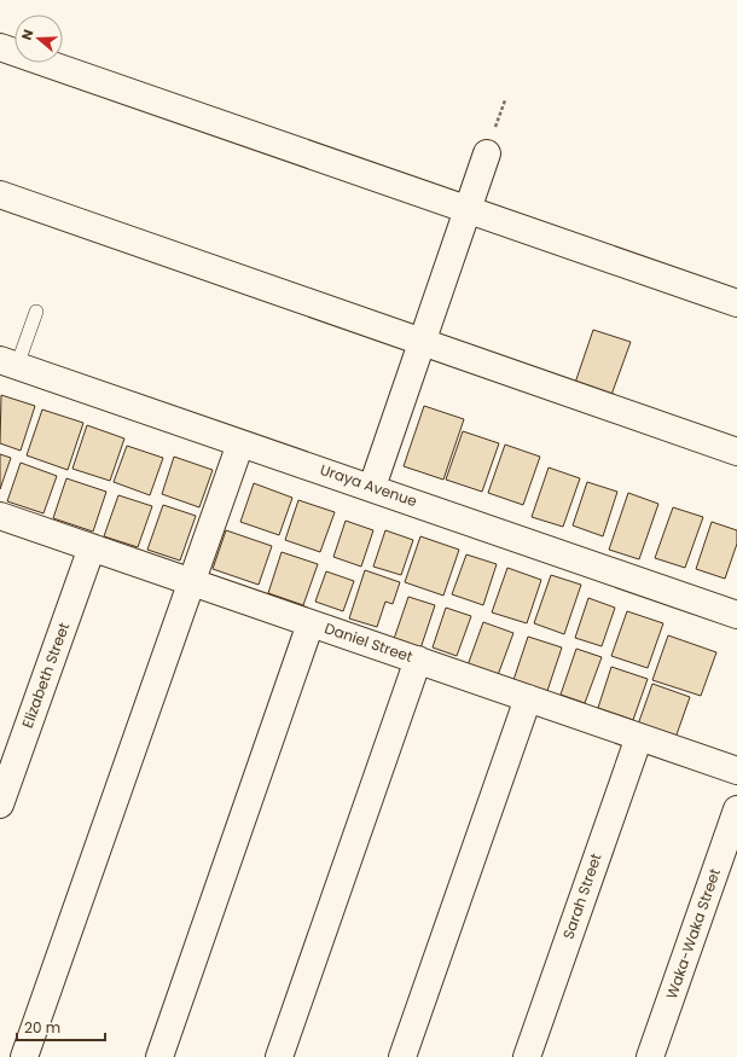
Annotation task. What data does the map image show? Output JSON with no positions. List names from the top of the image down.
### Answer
{
  "streets": {
    "street": [
      "Uraya Avenue",
      "Daniel Street",
      "Elizabeth Street",
      "Sarah Street",
      "Waka-Waka Street"
    ]
  },
  "crossings": [
    ["Daniel Street", "Elizabeth Street"],
    ["Daniel Street", "Sarah Street"]
  ],
  "scale_bar": "20 m",
  "north": "left"
}
